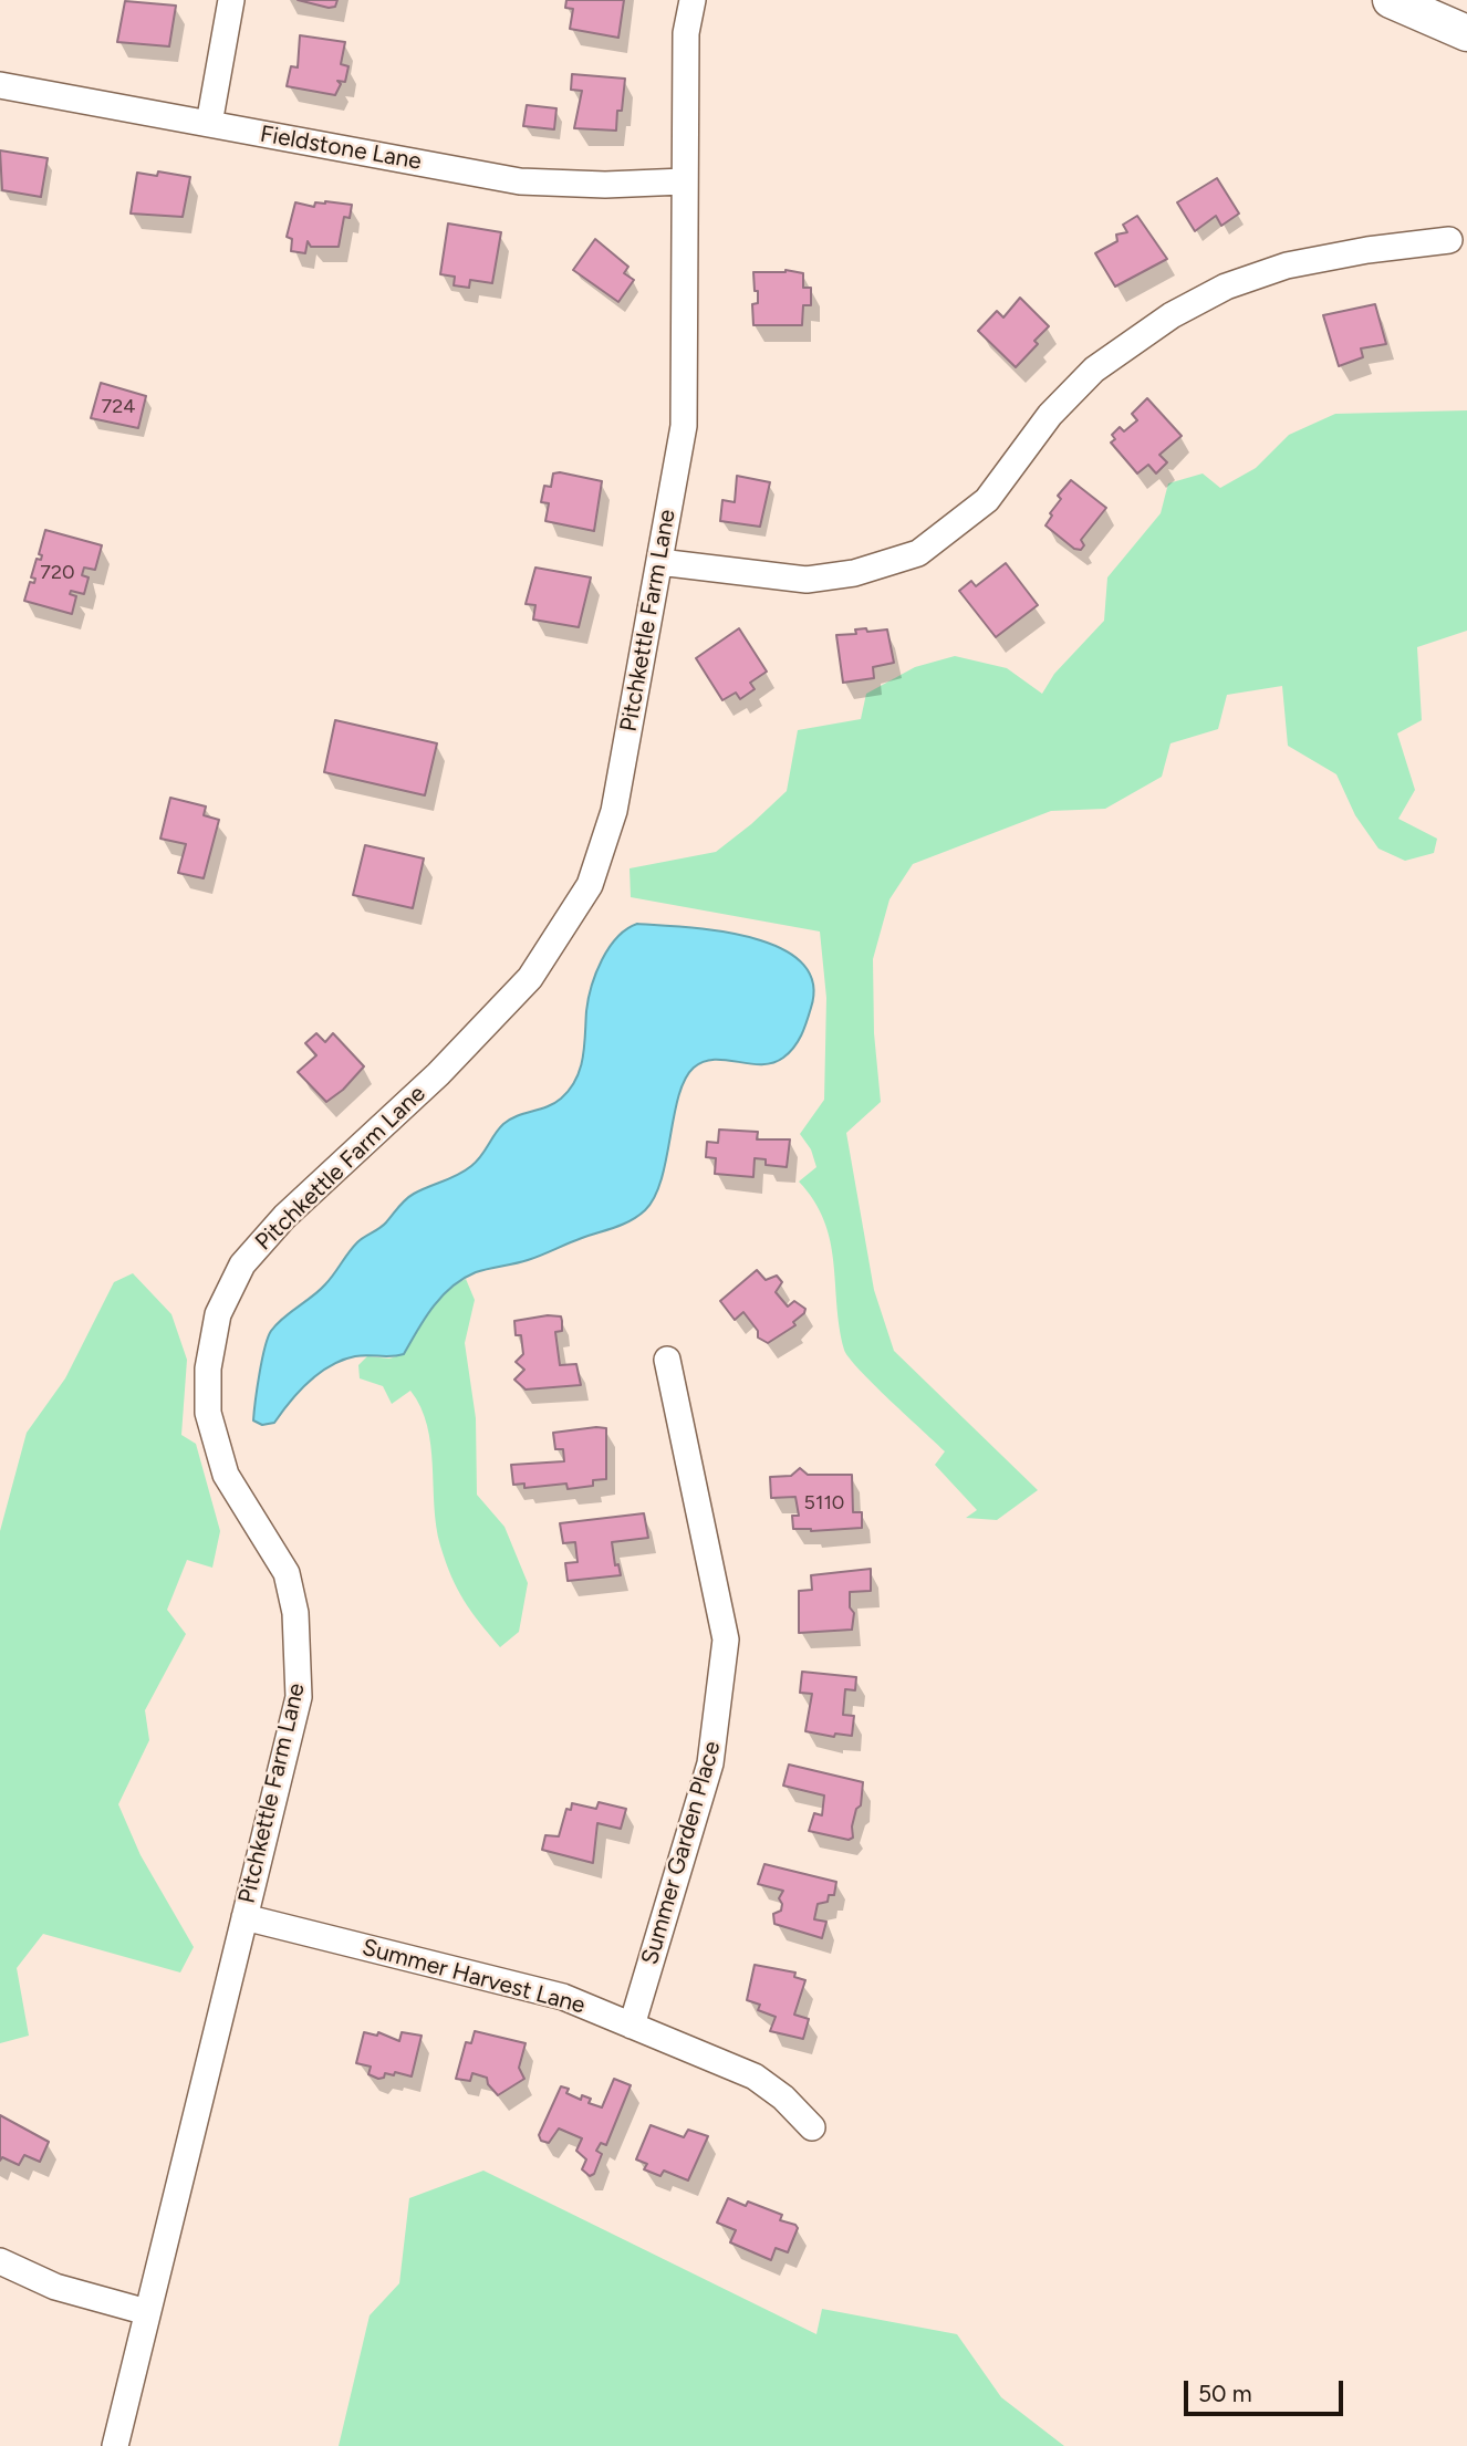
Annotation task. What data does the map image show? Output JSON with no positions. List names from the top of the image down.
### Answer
{
  "streets": {
    "street": [
      "Fieldstone Lane",
      "Pitchkettle Farm Lane",
      "Summer Garden Place",
      "Summer Harvest Lane"
    ]
  },
  "crossings": [
    ["Fieldstone Lane", "Pitchkettle Farm Lane"],
    ["Pitchkettle Farm Lane", "Summer Harvest Lane"],
    ["Summer Garden Place", "Summer Harvest Lane"]
  ],
  "house_numbers": ["724", "720", "5110"],
  "scale_bar": "50 m"
}
